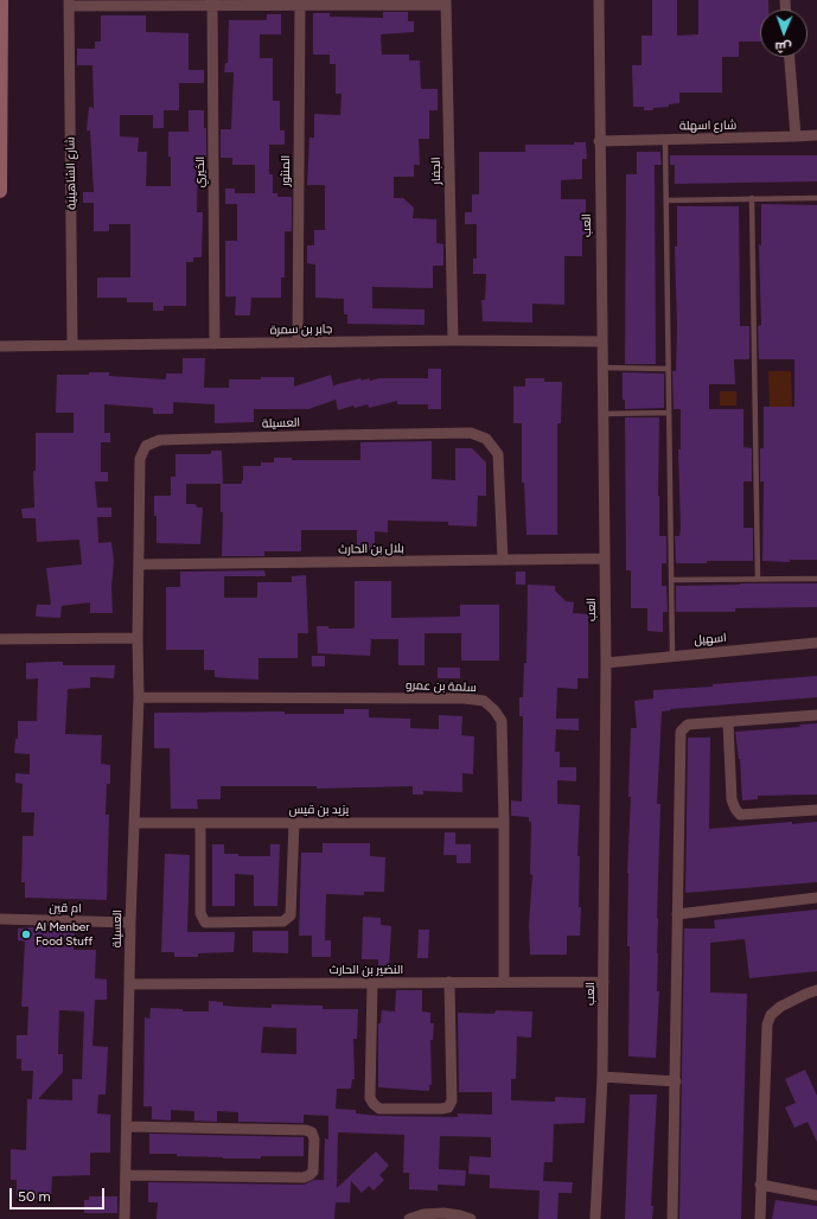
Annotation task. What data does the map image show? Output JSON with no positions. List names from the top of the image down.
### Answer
{
  "streets": {
    "street": [
      "شارع اسهلة",
      "المنثور",
      "الجفار",
      "الخيري",
      "شارع الشاهينية",
      "العب",
      "جابر بن سمرة",
      "العسيلة",
      "بلال بن الحارث",
      "اسهيل",
      "سلمة بن عمرو",
      "يزيد بن قيس",
      "ام قين",
      "النضير بن الحارث"
    ]
  },
  "crossings": [
    ["شارع اسهلة", "العب"],
    ["المنثور", "جابر بن سمرة"],
    ["الجفار", "جابر بن سمرة"],
    ["الخيري", "جابر بن سمرة"],
    ["شارع الشاهينية", "جابر بن سمرة"],
    ["العب", "جابر بن سمرة"],
    ["العب", "بلال بن الحارث"],
    ["العب", "اسهيل"],
    ["العب", "النضير بن الحارث"],
    ["العسيلة", "بلال بن الحارث"],
    ["العسيلة", "سلمة بن عمرو"],
    ["العسيلة", "يزيد بن قيس"],
    ["العسيلة", "ام قين"],
    ["العسيلة", "النضير بن الحارث"],
    ["سلمة بن عمرو", "يزيد بن قيس"],
    ["سلمة بن عمرو", "النضير بن الحارث"]
  ],
  "places": ["Al Menber Food Stuff"],
  "scale_bar": "50 m",
  "north": "bottom"
}
